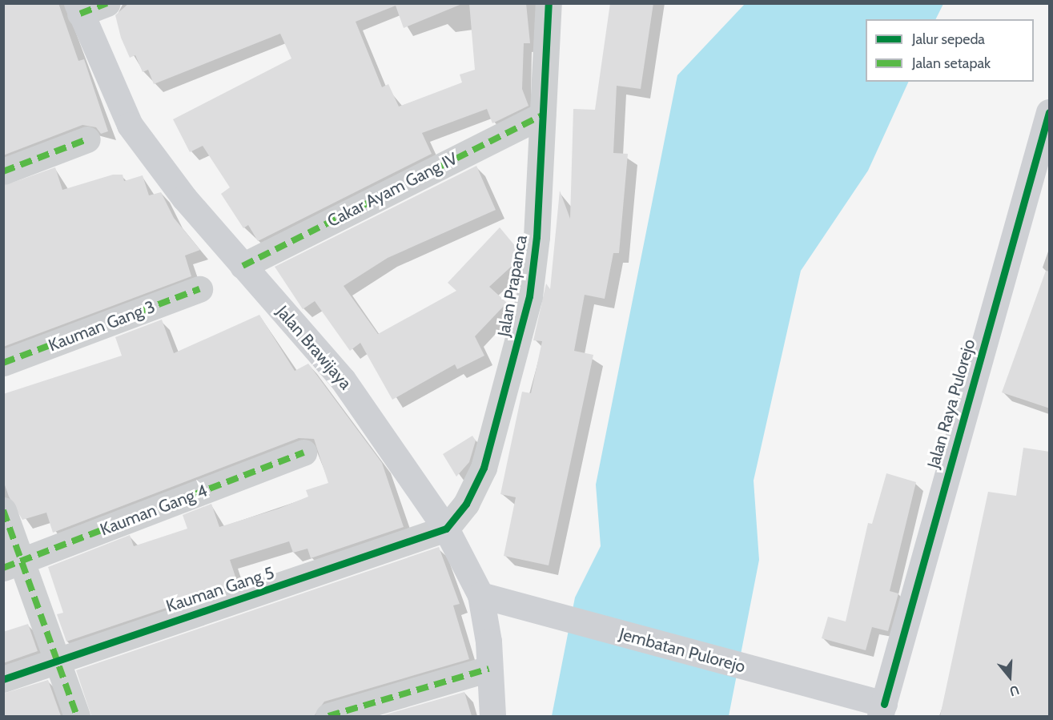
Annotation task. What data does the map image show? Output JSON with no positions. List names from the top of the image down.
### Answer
{
  "streets": {
    "main road": ["Jalan Brawijaya", "Jalan Raya Pulorejo", "Jembatan Pulorejo"],
    "street": [
      "Cakar Ayam Gang IV",
      "Jalan Prapanca",
      "Kauman Gang 3",
      "Kauman Gang 4",
      "Kauman Gang 5"
    ]
  },
  "crossings": [
    ["Cakar Ayam Gang IV", "Jalan Prapanca"],
    ["Cakar Ayam Gang IV", "Jalan Brawijaya"],
    ["Jalan Prapanca", "Jalan Brawijaya"],
    ["Jalan Prapanca", "Kauman Gang 5"],
    ["Jalan Brawijaya", "Kauman Gang 5"],
    ["Jalan Brawijaya", "Jembatan Pulorejo"],
    ["Jalan Raya Pulorejo", "Jembatan Pulorejo"]
  ],
  "legend": ["Jalur sepeda", "Jalan setapak"],
  "north": "bottom"
}
